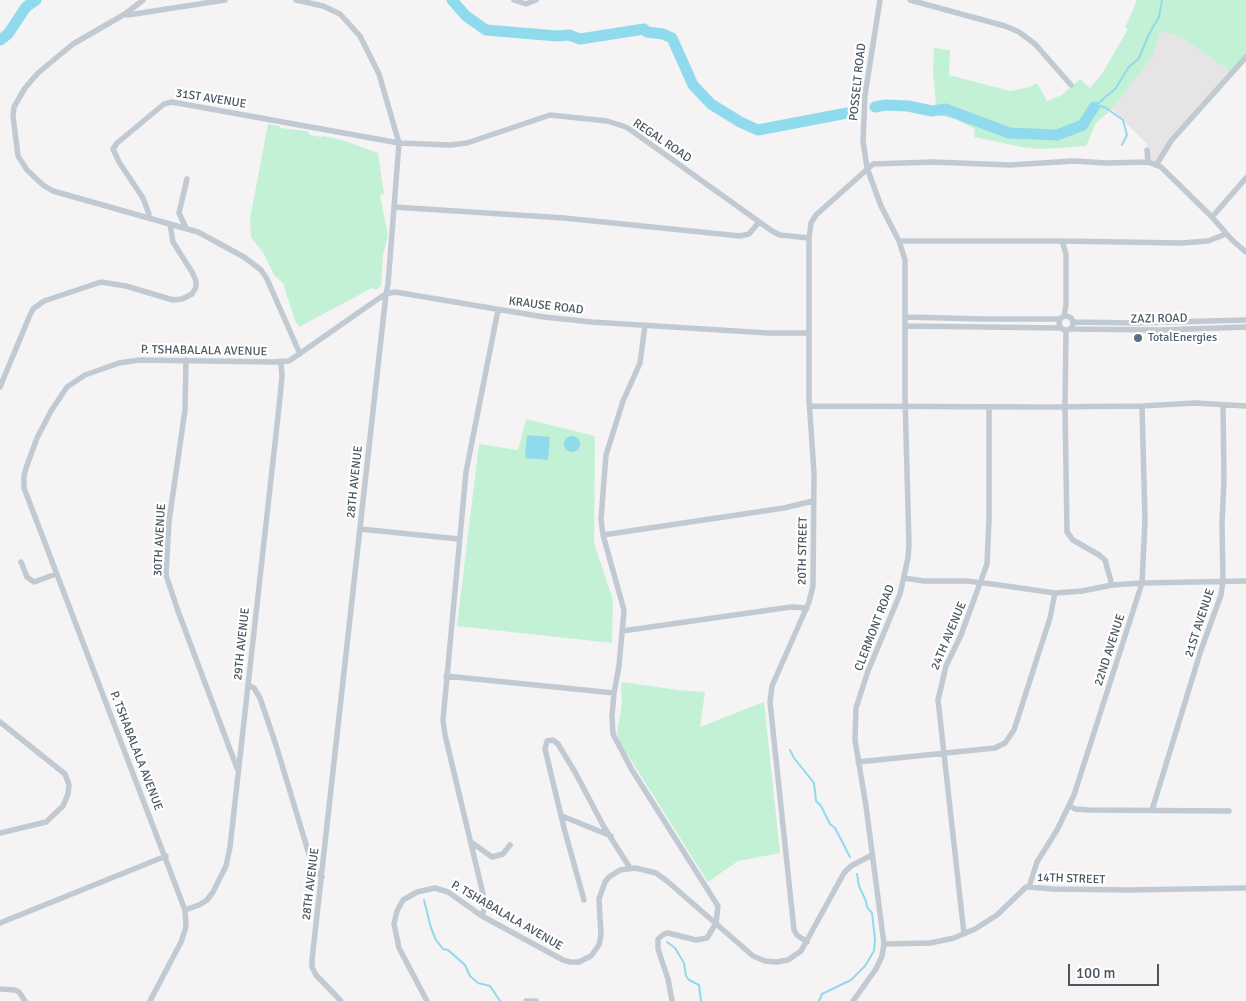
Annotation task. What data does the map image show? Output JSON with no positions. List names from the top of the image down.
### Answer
{
  "streets": {
    "street": [
      "POSSELT ROAD",
      "31ST AVENUE",
      "REGAL ROAD",
      "KRAUSE ROAD",
      "ZAZI ROAD",
      "P. TSHABALALA AVENUE",
      "28TH AVENUE",
      "30TH AVENUE",
      "20TH STREET",
      "21ST AVENUE",
      "CLERMONT ROAD",
      "24TH AVENUE",
      "29TH AVENUE",
      "22ND AVENUE",
      "14TH STREET"
    ]
  },
  "crossings": [
    ["POSSELT ROAD", "20TH STREET"],
    ["POSSELT ROAD", "CLERMONT ROAD"],
    ["31ST AVENUE", "REGAL ROAD"],
    ["31ST AVENUE", "28TH AVENUE"],
    ["REGAL ROAD", "28TH AVENUE"],
    ["REGAL ROAD", "20TH STREET"],
    ["KRAUSE ROAD", "28TH AVENUE"],
    ["KRAUSE ROAD", "20TH STREET"],
    ["ZAZI ROAD", "CLERMONT ROAD"],
    ["P. TSHABALALA AVENUE", "30TH AVENUE"],
    ["P. TSHABALALA AVENUE", "29TH AVENUE"],
    ["30TH AVENUE", "29TH AVENUE"],
    ["20TH STREET", "CLERMONT ROAD"],
    ["CLERMONT ROAD", "14TH STREET"],
    ["24TH AVENUE", "14TH STREET"],
    ["22ND AVENUE", "14TH STREET"]
  ],
  "places": ["TotalEnergies"],
  "scale_bar": "100 m"
}
